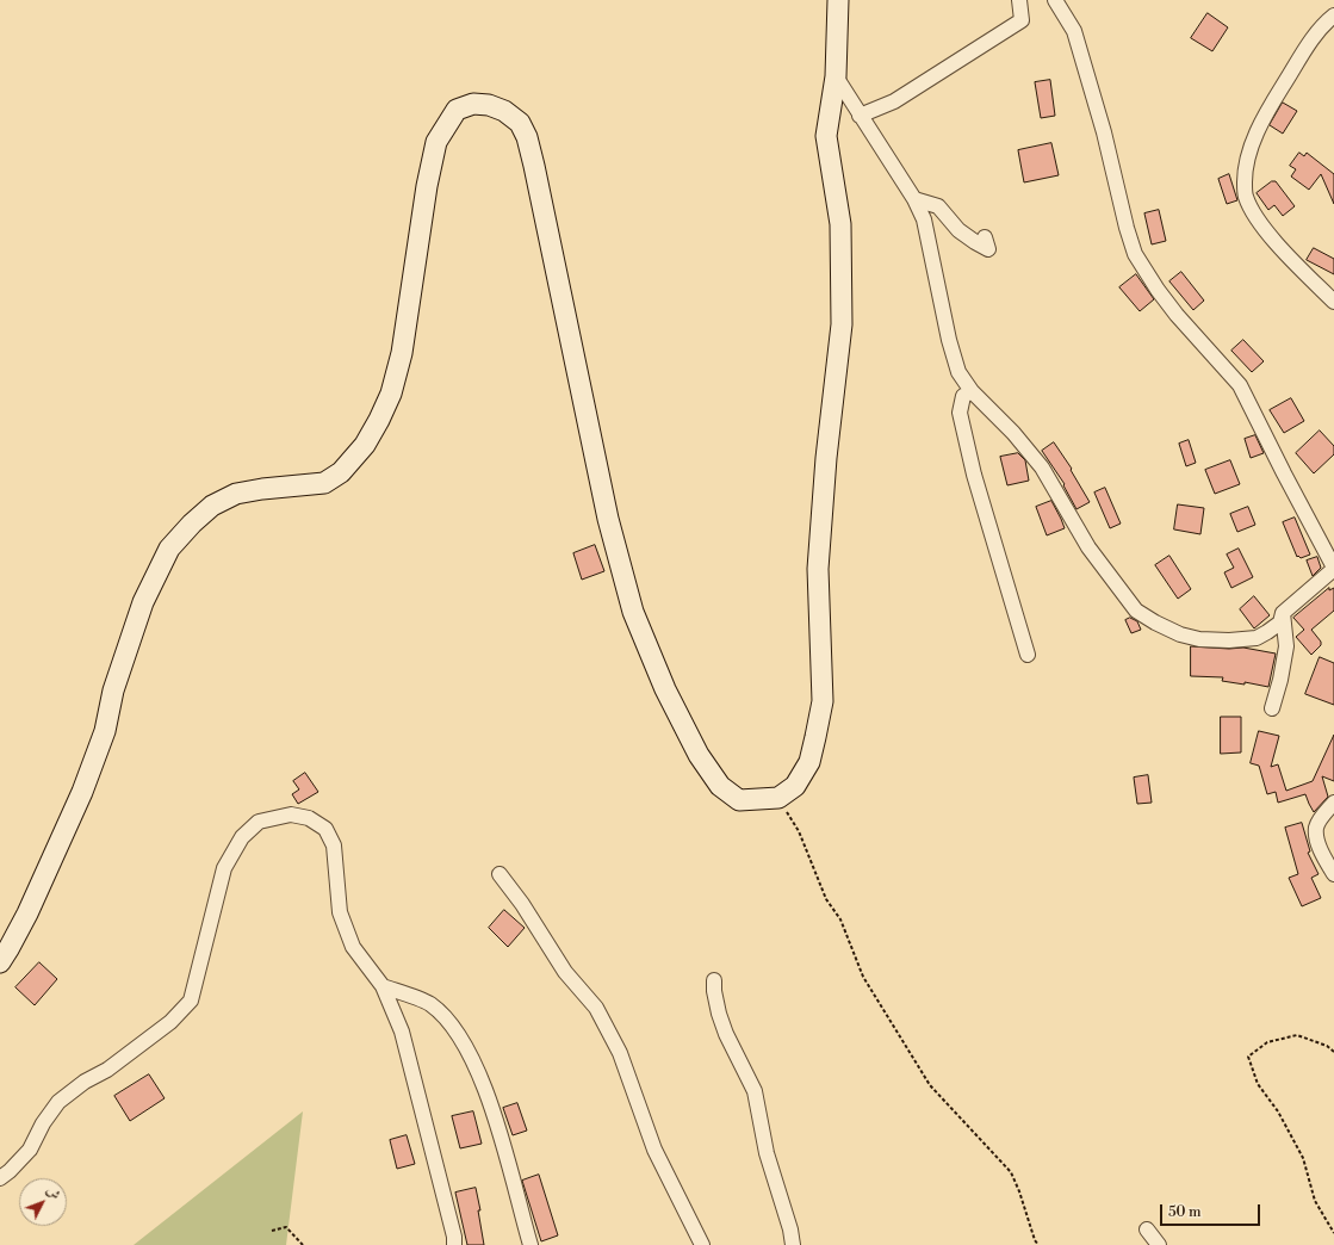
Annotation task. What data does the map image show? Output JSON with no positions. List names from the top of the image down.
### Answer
{
  "scale_bar": "50 m",
  "north": "top right"
}
